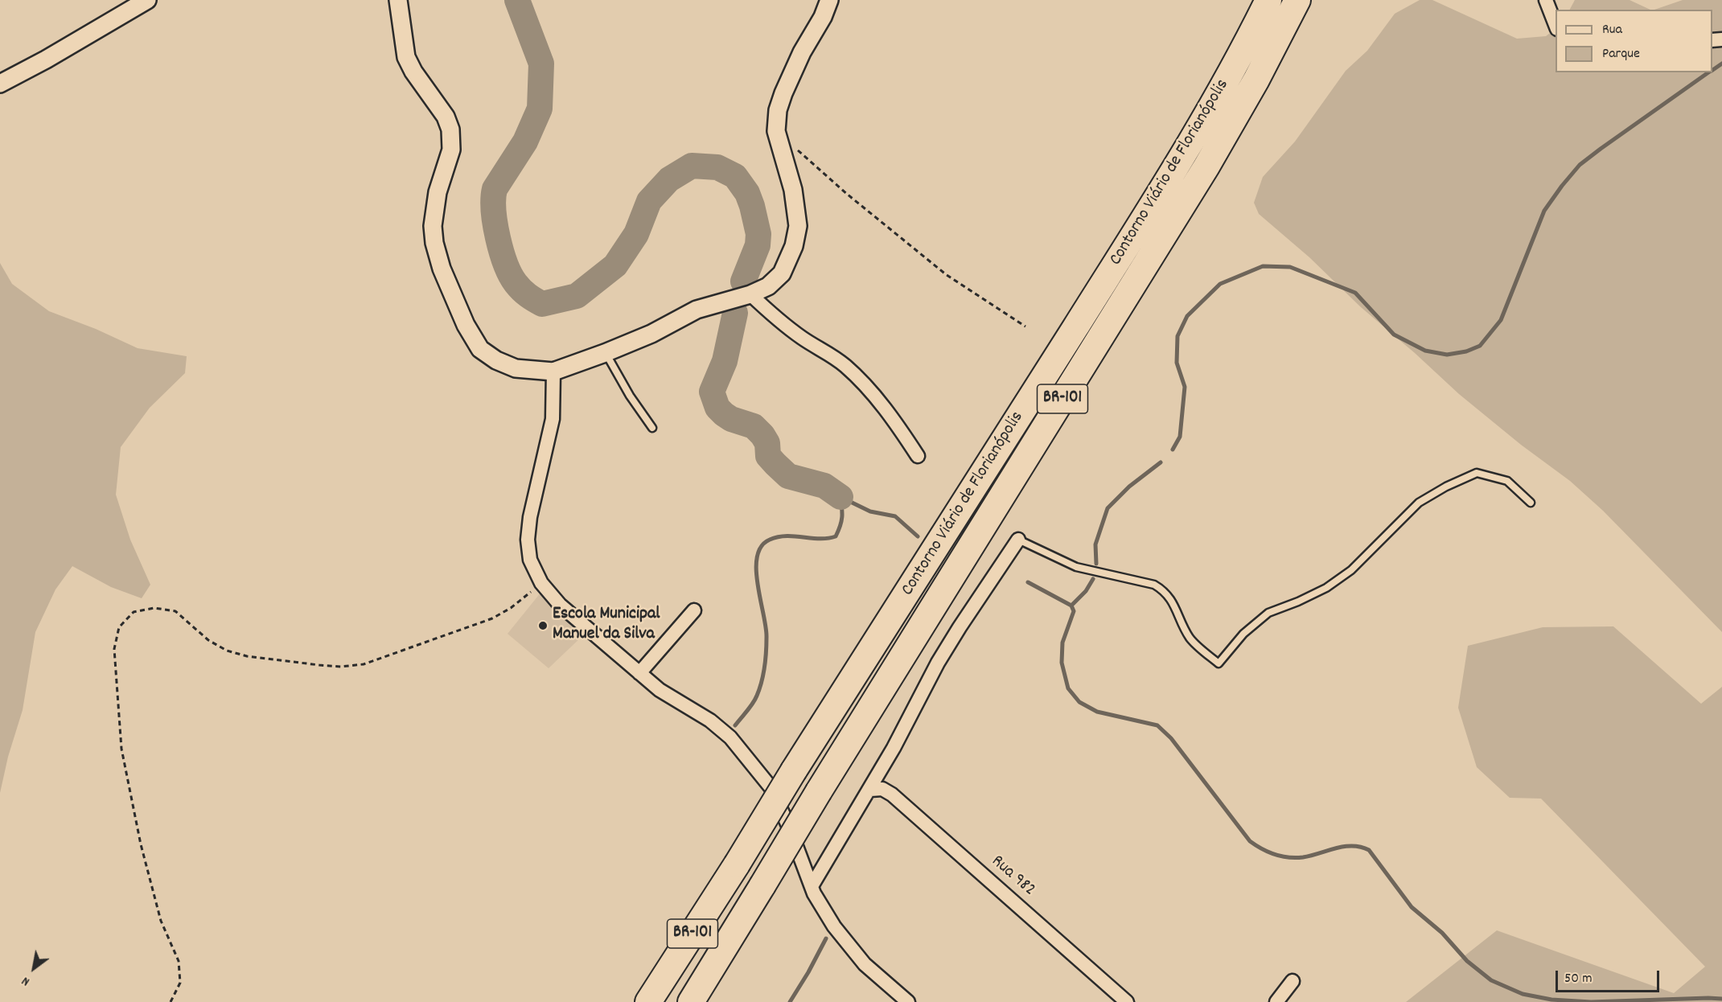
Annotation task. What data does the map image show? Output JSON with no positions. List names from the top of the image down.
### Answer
{
  "streets": {
    "highway": ["Contorno Viário de Florianópolis", "BR-101"],
    "street": ["Rua 982"]
  },
  "places": ["Escola Municipal Manuel da Silva"],
  "legend": ["Rua", "Parque"],
  "scale_bar": "50 m",
  "north": "bottom left"
}
